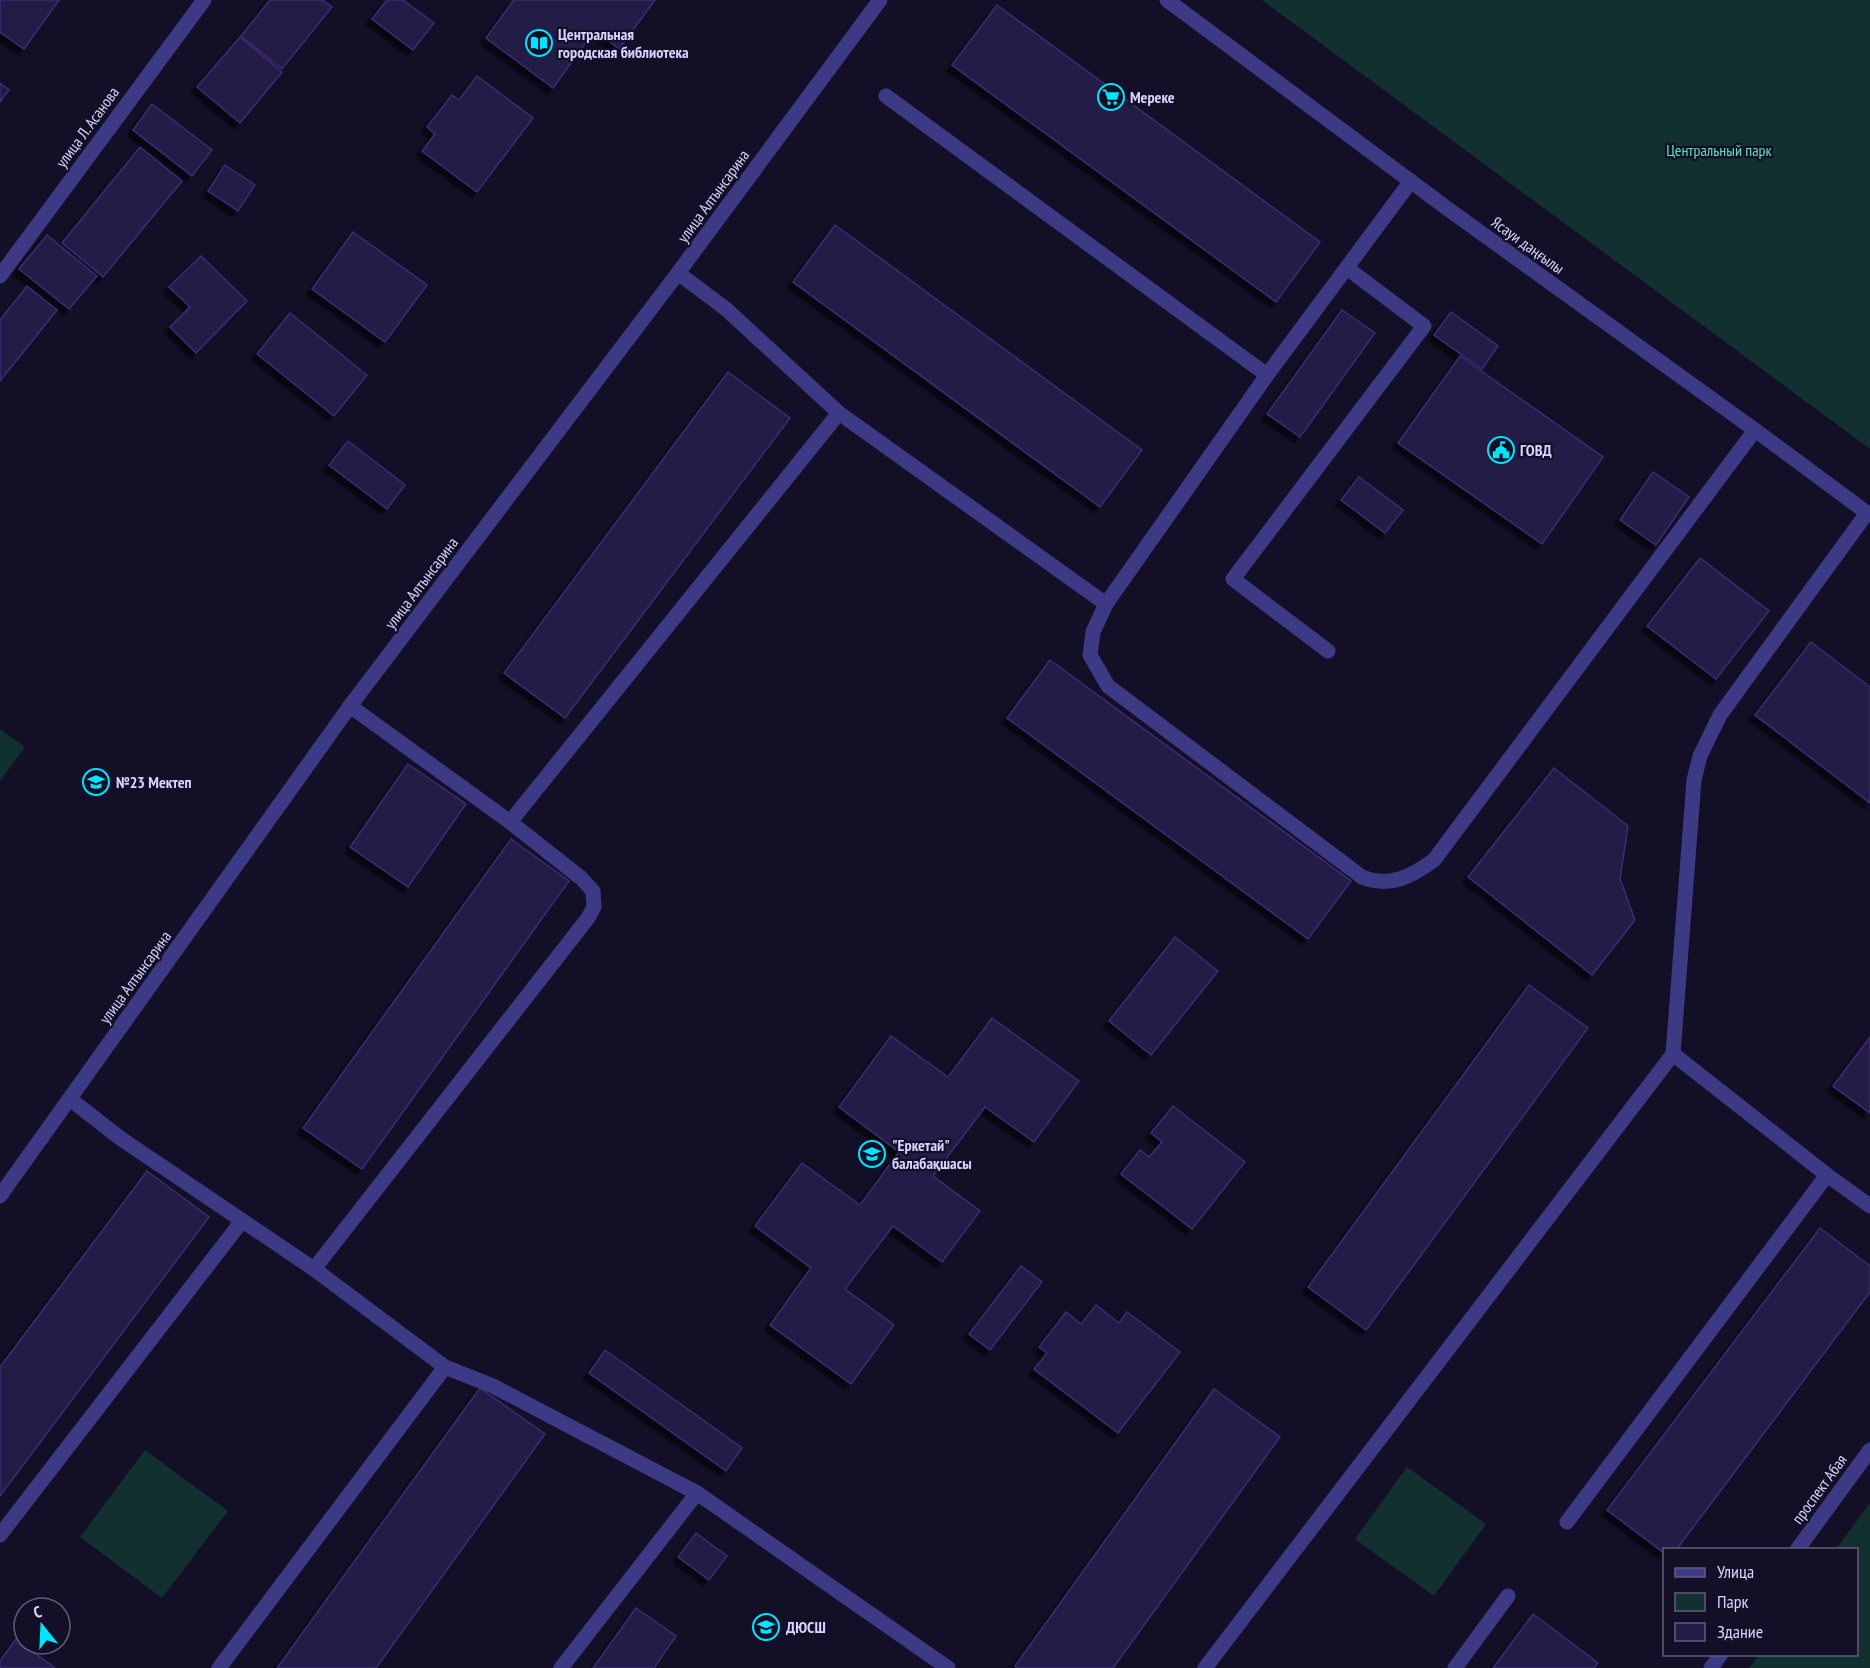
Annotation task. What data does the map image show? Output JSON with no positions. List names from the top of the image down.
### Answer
{
  "streets": {
    "street": [
      "улица Л. Асанова",
      "улица Алтынсарина",
      "Ясауи даңғылы",
      "проспект Абая"
    ]
  },
  "parks": ["Центральный парк"],
  "places": {
    "library": ["Центральная городская библиотека"],
    "supermarket": ["Мереке"],
    "public building": ["ГОВД"],
    "school or university": ["№23 Мектеп", "\"Еркетай\" балабақшасы", "ДЮСШ"]
  },
  "legend": ["Улица", "Парк", "Здание"],
  "north": "top"
}
